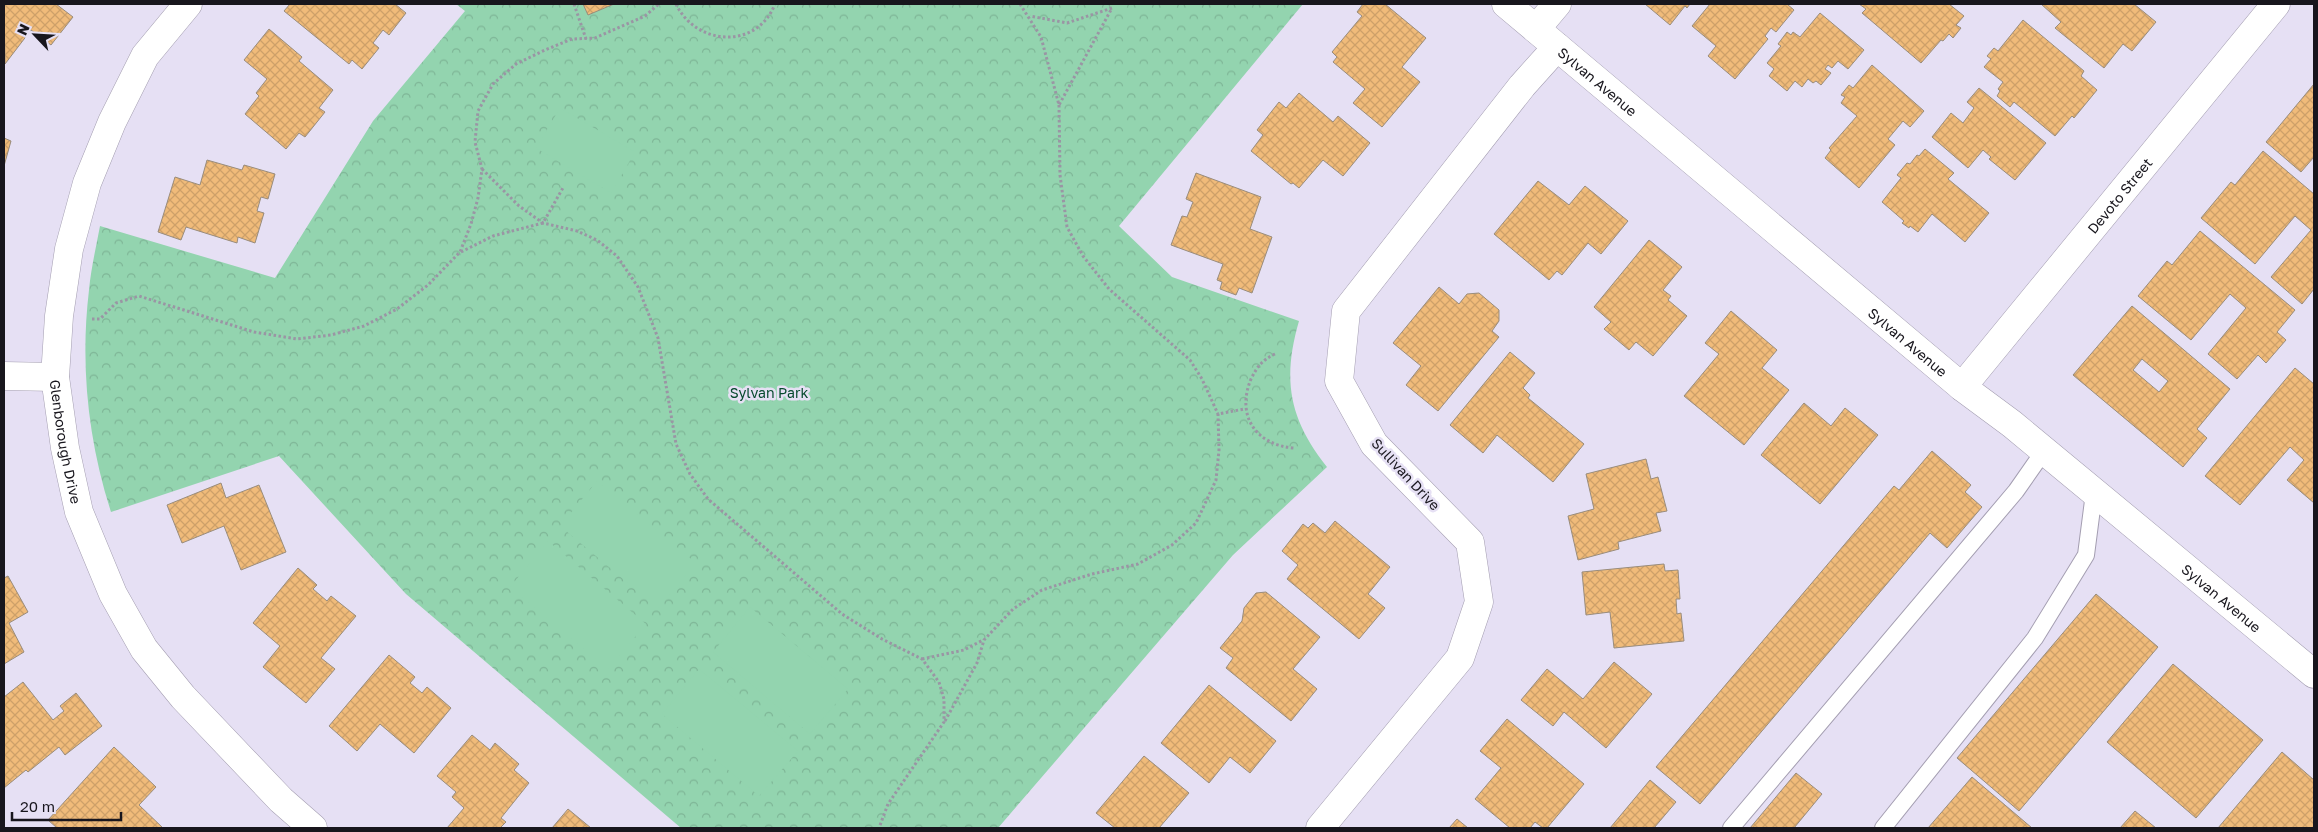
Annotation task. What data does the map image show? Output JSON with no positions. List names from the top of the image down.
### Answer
{
  "streets": {
    "street": [
      "Sylvan Avenue",
      "Devoto Street",
      "Glenborough Drive",
      "Sullivan Drive"
    ]
  },
  "crossings": [
    ["Sylvan Avenue", "Devoto Street"],
    ["Sylvan Avenue", "Sullivan Drive"]
  ],
  "parks": ["Sylvan Park"],
  "scale_bar": "20 m",
  "north": "top left"
}
